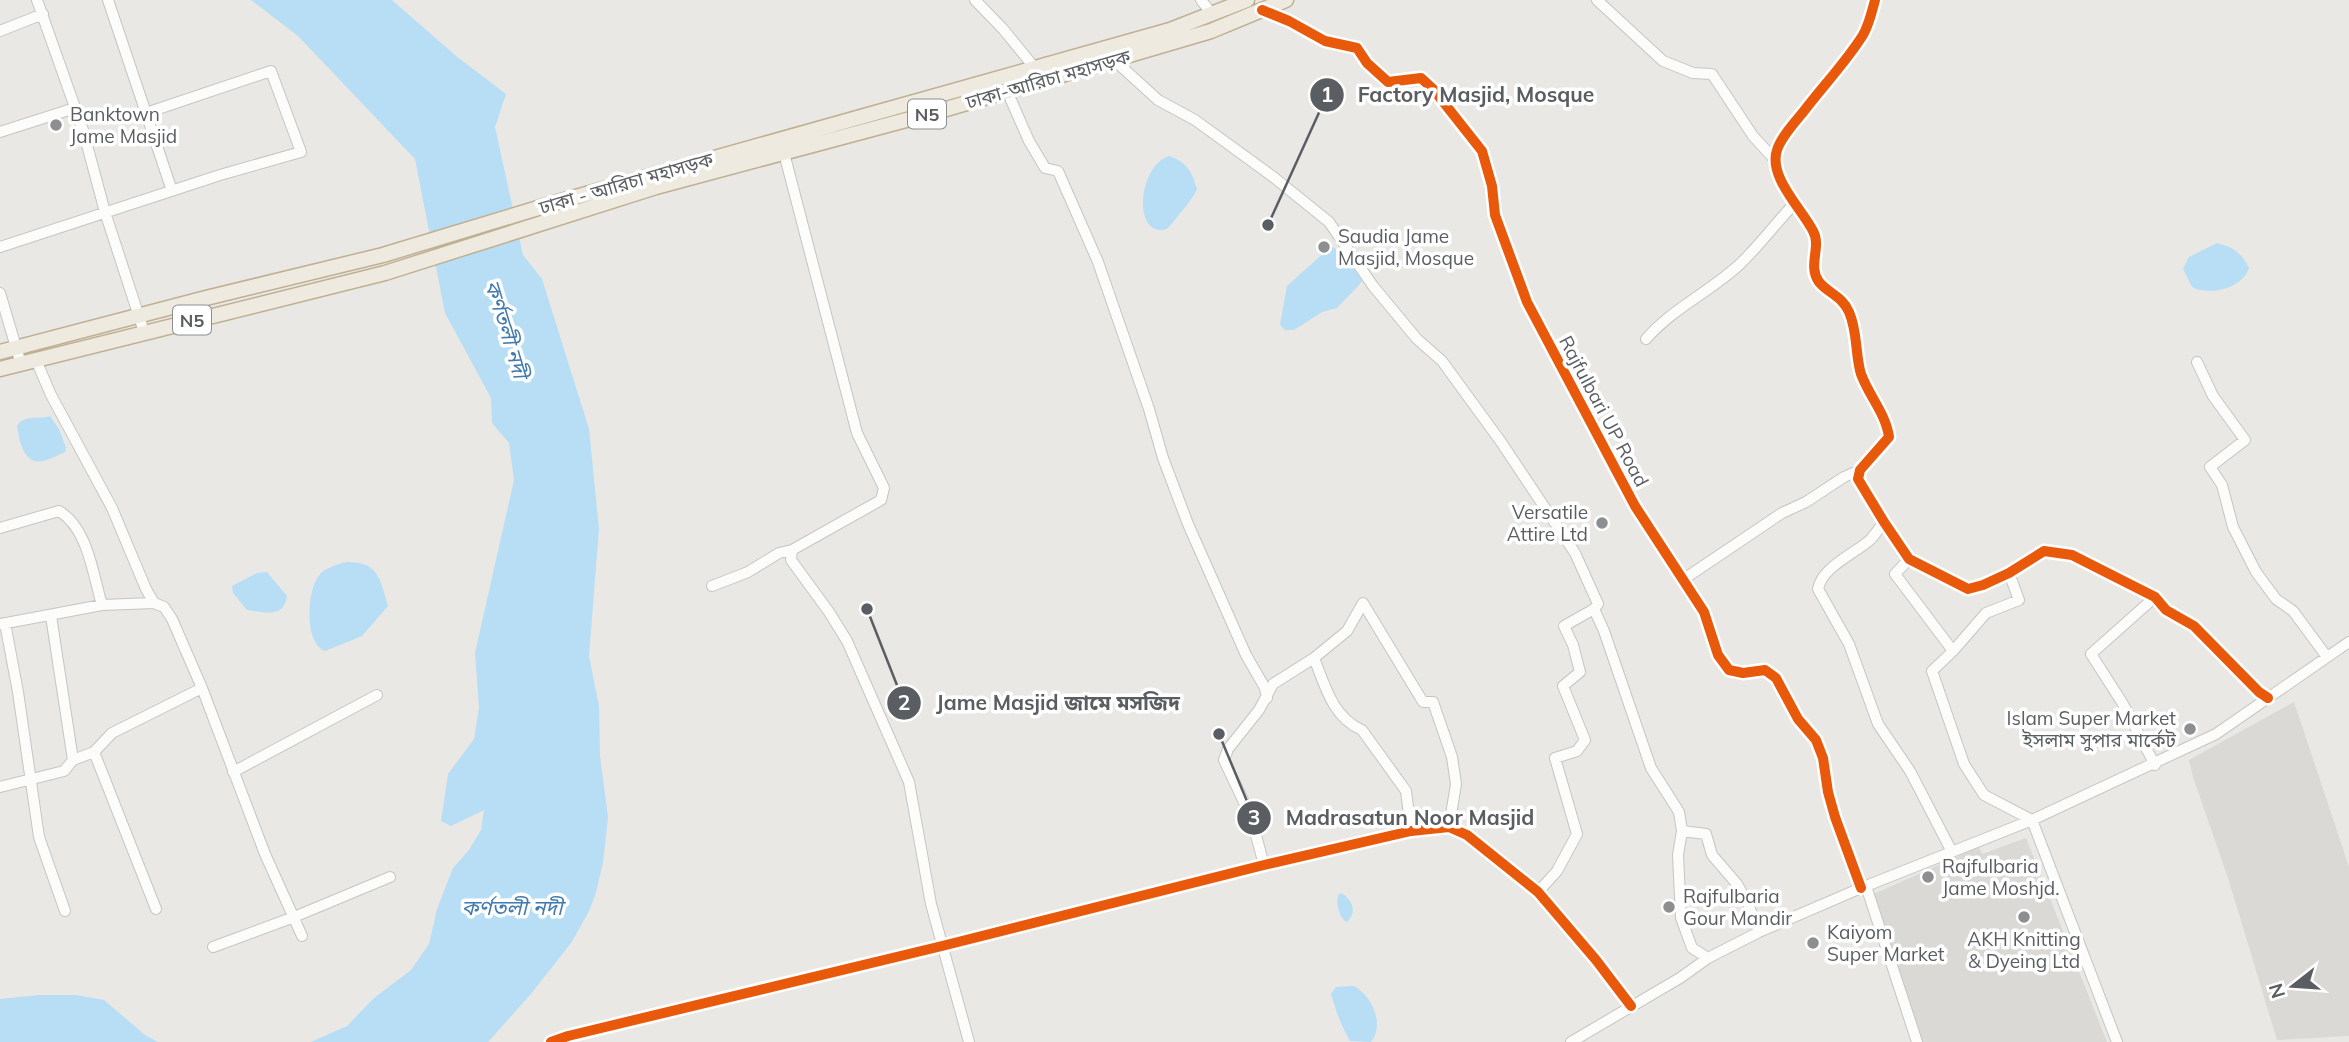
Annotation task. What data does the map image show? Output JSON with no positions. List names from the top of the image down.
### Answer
{
  "streets": {
    "highway": ["ঢাকা-আরিচা মহাসড়ক", "N5", "ঢাকা - আরিচা মহাসড়ক"],
    "street": ["Rajfulbari UP Road"]
  },
  "crossings": [
    ["ঢাকা-আরিচা মহাসড়ক", "N5"],
    ["ঢাকা-আরিচা মহাসড়ক", "Rajfulbari UP Road"]
  ],
  "water": ["কর্ণতলী নদী"],
  "places": [
    "Banktown Jame Masjid",
    "Factory Masjid, Mosque",
    "Saudia Jame Masjid, Mosque",
    "Versatile Attire Ltd",
    "Jame Masjid জামে মসজিদ",
    "Islam Super Market ইসলাম সুপার মার্কেট",
    "Madrasatun Noor Masjid",
    "Rajfulbaria Jame Moshjd.",
    "Rajfulbaria Gour Mandir",
    "AKH Knitting & Dyeing Ltd",
    "Kaiyom Super Market"
  ],
  "north": "left"
}
